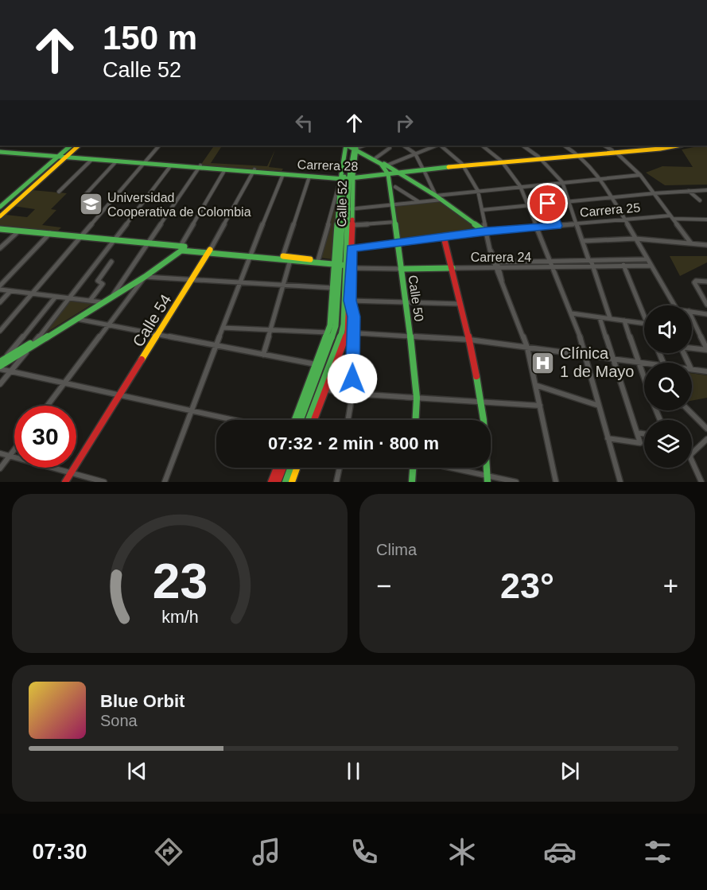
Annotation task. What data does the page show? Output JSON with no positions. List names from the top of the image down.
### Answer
{
  "streets": {
    "street": [
      "Carrera 28",
      "Calle 52",
      "Carrera 25",
      "Carrera 24",
      "Calle 50",
      "Calle 54"
    ]
  },
  "crossings": [
    ["Carrera 28", "Calle 52"],
    ["Carrera 28", "Calle 50"],
    ["Carrera 28", "Calle 54"],
    ["Calle 52", "Carrera 25"],
    ["Calle 52", "Carrera 24"],
    ["Carrera 25", "Calle 50"],
    ["Carrera 24", "Calle 50"],
    ["Carrera 24", "Calle 54"]
  ],
  "places": {
    "school or university": ["Universidad Cooperativa de Colombia"],
    "hospital": ["Clínica 1 de Mayo"]
  },
  "page": {
    "turn": ["150 m", "Calle 52"],
    "limit": "30",
    "trip": "07:32 · 2 min · 800 m",
    "tile": "Clima",
    "heat": ["−", "23°", "+"],
    "song": ["Blue Orbit", "Sona"],
    "tabs": "07:30",
    "gauge": ["23", "km/h"]
  }
}
